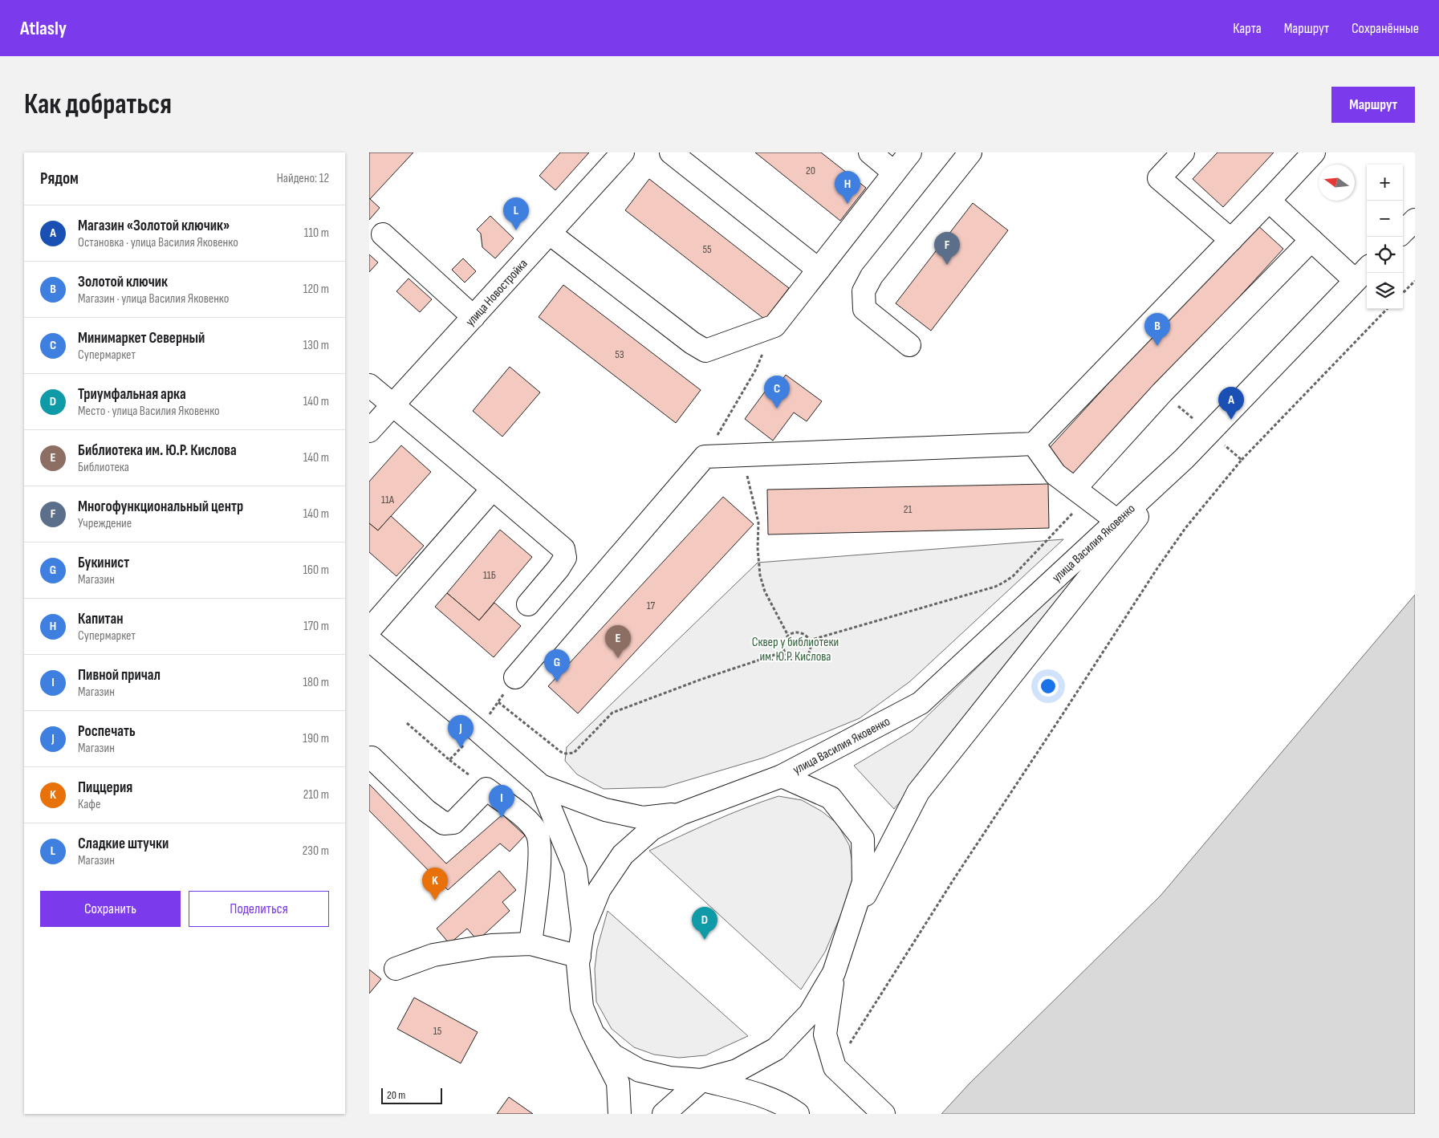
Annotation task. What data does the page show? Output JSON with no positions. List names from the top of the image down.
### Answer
{
  "streets": {
    "main road": ["улица Новостройка", "улица Василия Яковенко"]
  },
  "parks": ["Сквер у библиотеки им. Ю.Р. Кислова"],
  "house_numbers": [
    "20",
    "55",
    "53",
    "11А",
    "21",
    "11Б",
    "17",
    "15"
  ],
  "scale_bar": "20 m",
  "north": "left",
  "page": {
    "header": "Atlasly",
    "nav": ["Карта", "Маршрут", "Сохранённые"],
    "buttons": [
      "Маршрут",
      ["Сохранить", "Поделиться"]
    ],
    "title": "Как добраться",
    "heading": ["Рядом", "Найдено: 12"],
    "map_buttons": ["+", "−"],
    "pins": [
      "H",
      "L",
      "F",
      "B",
      "C",
      "A",
      "E",
      "G",
      "J",
      "I",
      "K",
      "D"
    ],
    "list": [
      {
        "mark": "A",
        "name": "Магазин «Золотой ключик»",
        "note": "Остановка · улица Василия Яковенко",
        "value": "110 m"
      },
      {
        "mark": "B",
        "name": "Золотой ключик",
        "note": "Магазин · улица Василия Яковенко",
        "value": "120 m"
      },
      {
        "mark": "C",
        "name": "Минимаркет Северный",
        "note": "Супермаркет",
        "value": "130 m"
      },
      {
        "mark": "D",
        "name": "Триумфальная арка",
        "note": "Место · улица Василия Яковенко",
        "value": "140 m"
      },
      {
        "mark": "E",
        "name": "Библиотека им. Ю.Р. Кислова",
        "note": "Библиотека",
        "value": "140 m"
      },
      {
        "mark": "F",
        "name": "Многофункциональный центр",
        "note": "Учреждение",
        "value": "140 m"
      },
      {
        "mark": "G",
        "name": "Букинист",
        "note": "Магазин",
        "value": "160 m"
      },
      {
        "mark": "H",
        "name": "Капитан",
        "note": "Супермаркет",
        "value": "170 m"
      },
      {
        "mark": "I",
        "name": "Пивной причал",
        "note": "Магазин",
        "value": "180 m"
      },
      {
        "mark": "J",
        "name": "Роспечать",
        "note": "Магазин",
        "value": "190 m"
      },
      {
        "mark": "K",
        "name": "Пиццерия",
        "note": "Кафе",
        "value": "210 m"
      },
      {
        "mark": "L",
        "name": "Сладкие штучки",
        "note": "Магазин",
        "value": "230 m"
      }
    ],
    "scale": "20 m"
  }
}
